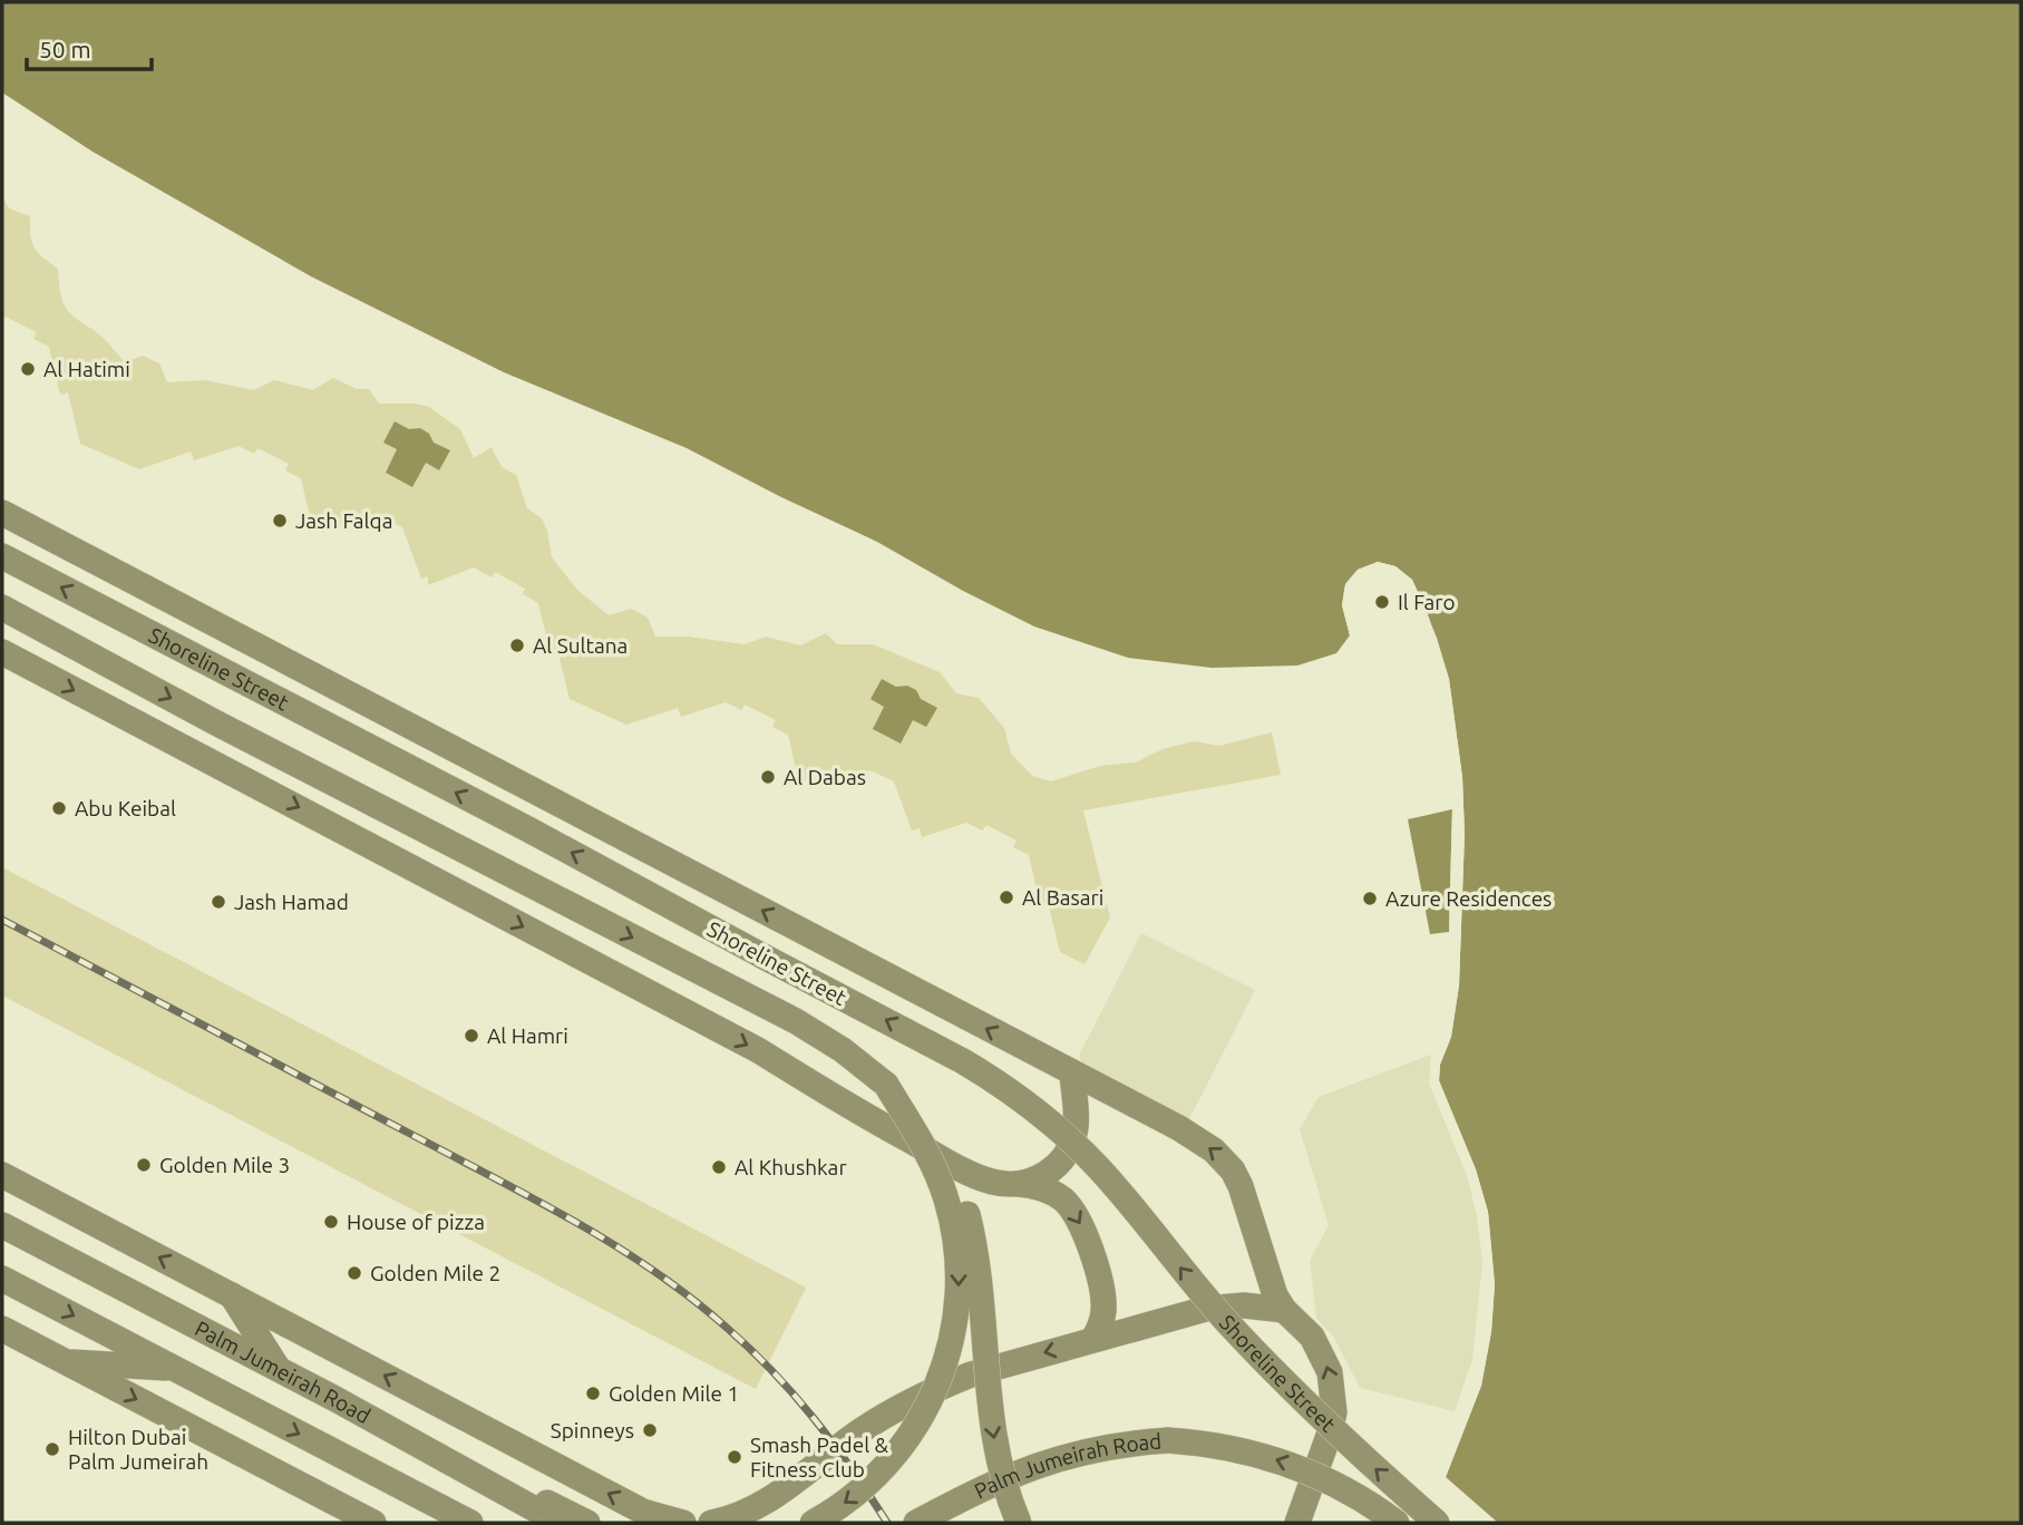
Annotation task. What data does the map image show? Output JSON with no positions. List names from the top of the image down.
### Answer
{
  "streets": {
    "main road": ["Shoreline Street", "Palm Jumeirah Road"]
  },
  "places": [
    "Al Hatimi",
    "Jash Falqa",
    "Il Faro",
    "Al Sultana",
    "Al Dabas",
    "Abu Keibal",
    "Al Basari",
    "Azure Residences",
    "Jash Hamad",
    "Al Hamri",
    "Golden Mile 3",
    "Al Khushkar",
    "House of pizza",
    "Golden Mile 2",
    "Golden Mile 1",
    "Spinneys",
    "Hilton Dubai Palm Jumeirah",
    "Smash Padel & Fitness Club"
  ],
  "scale_bar": "50 m"
}
